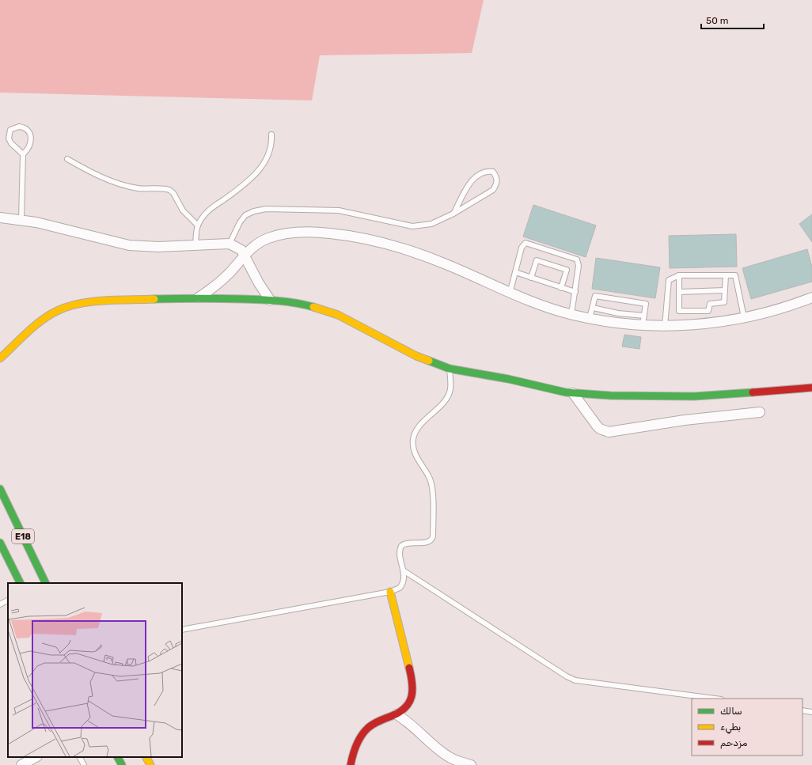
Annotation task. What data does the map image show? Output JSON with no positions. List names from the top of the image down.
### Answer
{
  "streets": {
    "main road": ["E18"]
  },
  "legend": ["سالك", "بطيء", "مزدحم"],
  "scale_bar": "50 m"
}
